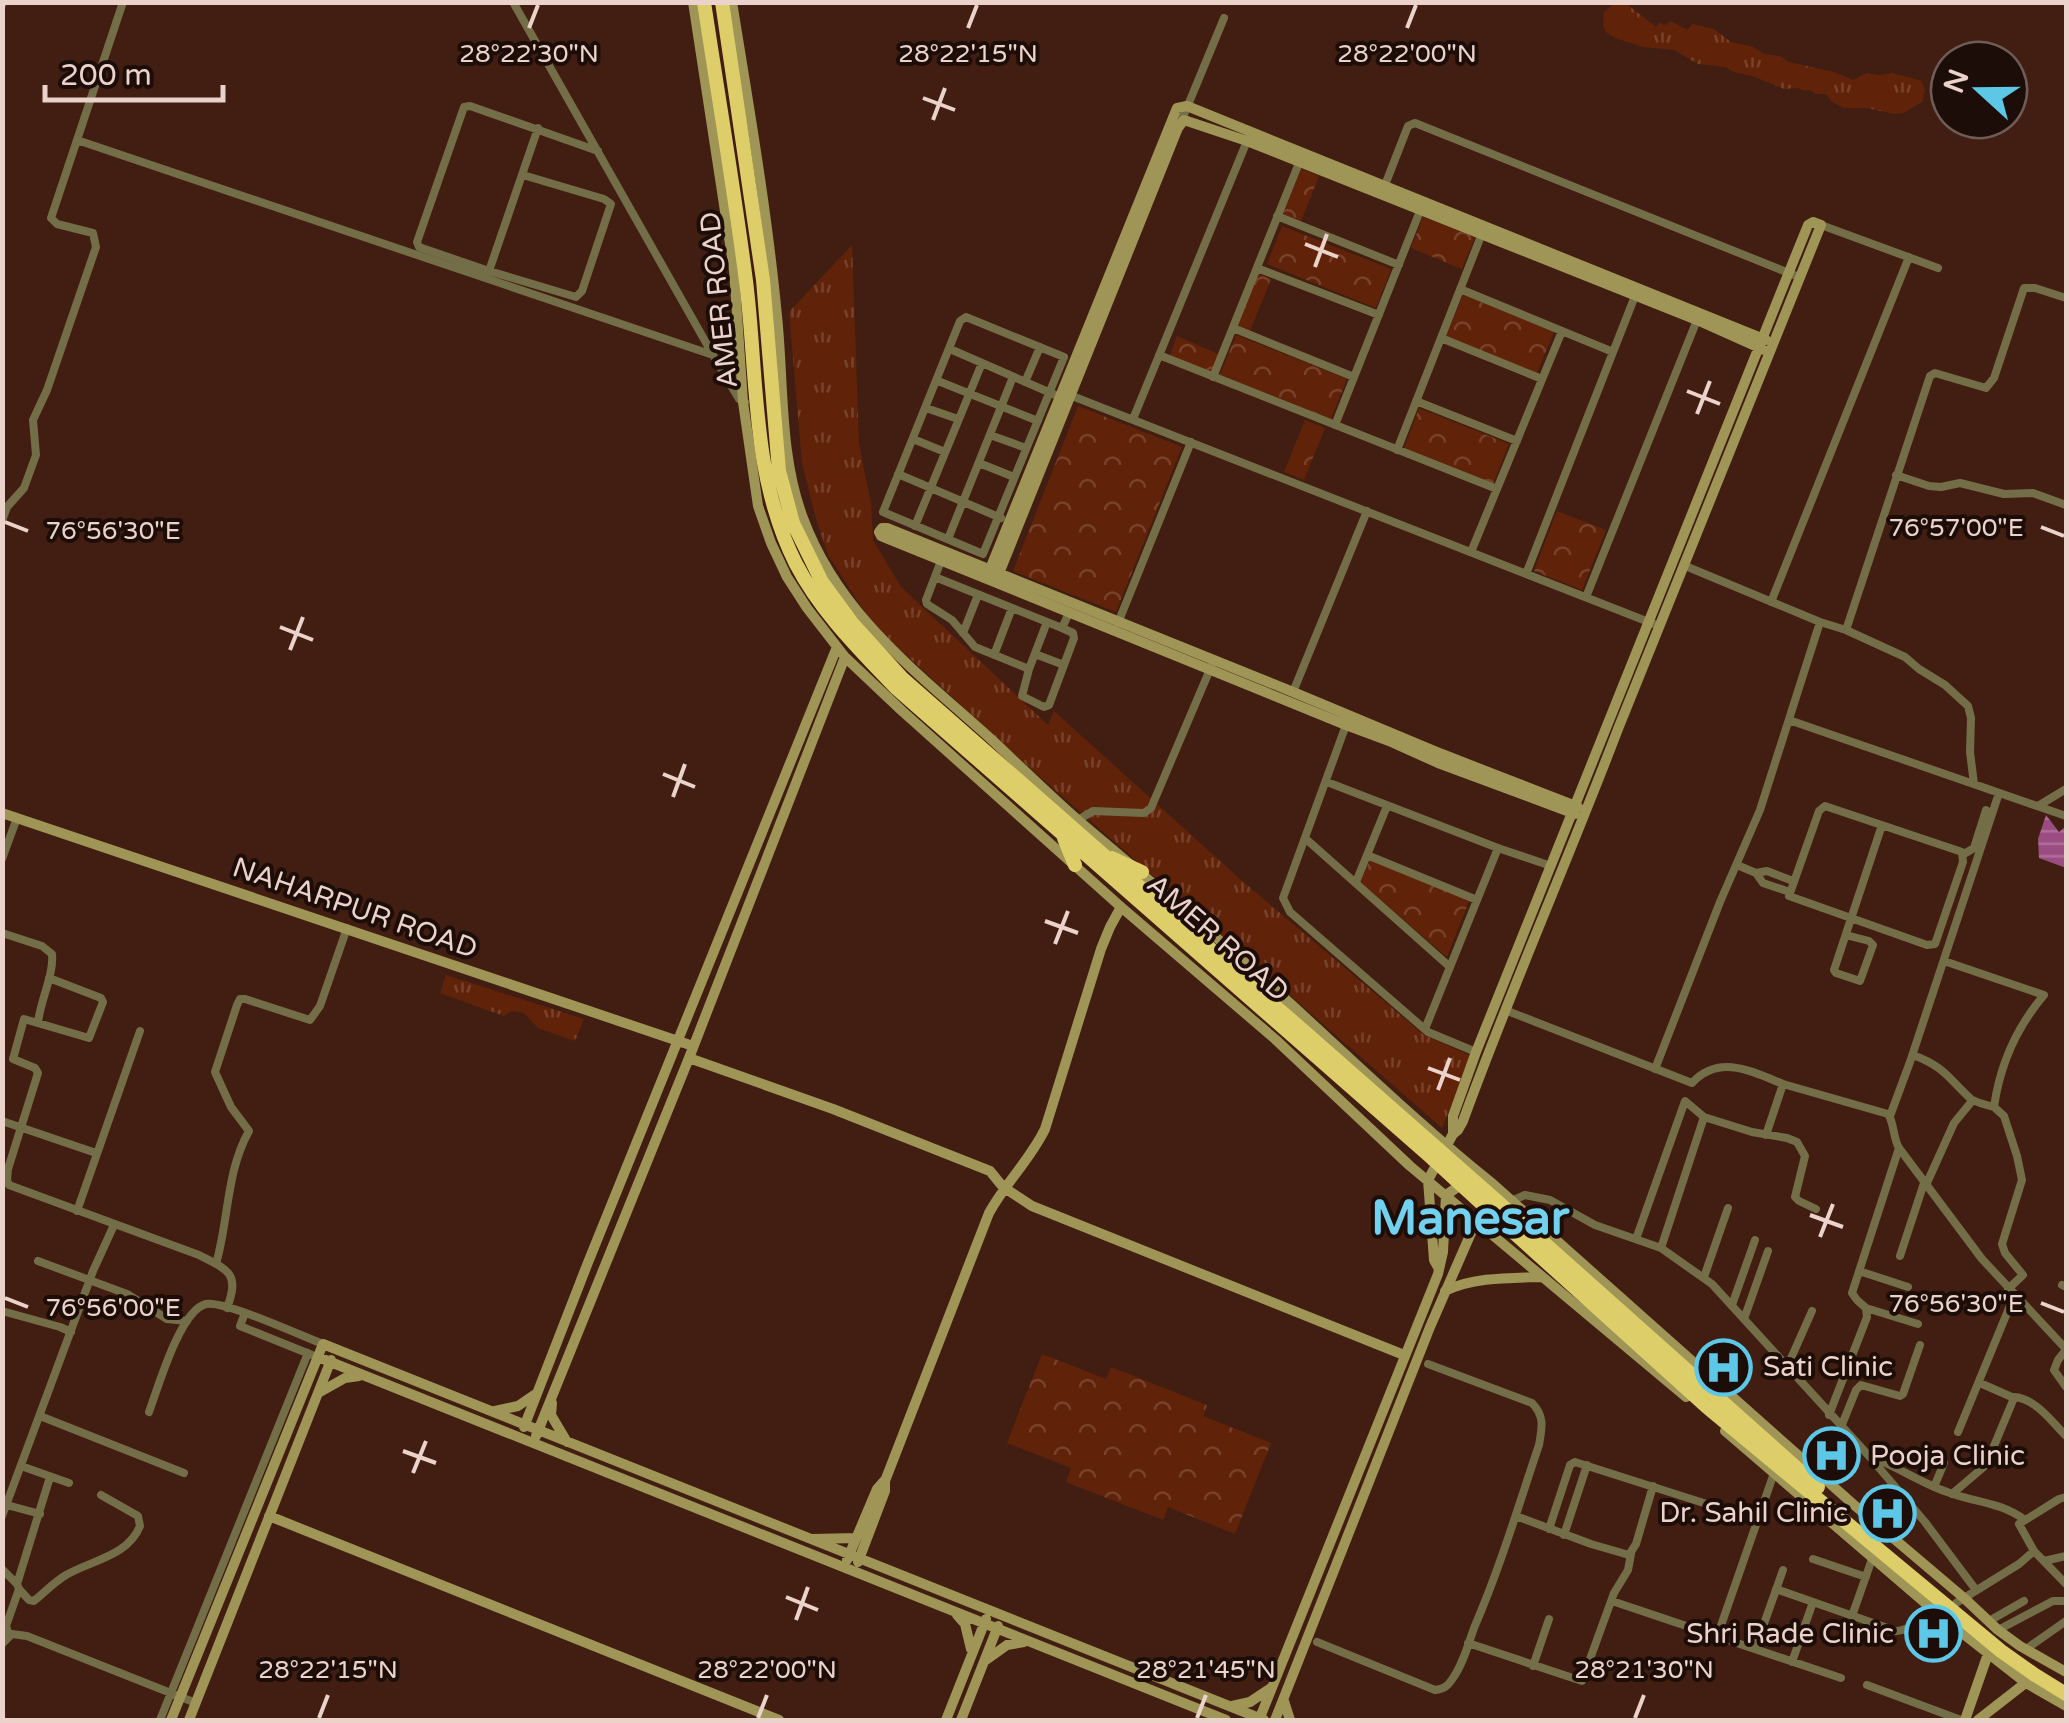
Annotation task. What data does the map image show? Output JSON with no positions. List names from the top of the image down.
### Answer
{
  "streets": {
    "highway": ["AMER ROAD"],
    "street": ["NAHARPUR ROAD"]
  },
  "districts": ["Manesar"],
  "places": {
    "hospital": [
      "Sati Clinic",
      "Pooja Clinic",
      "Dr. Sahil Clinic",
      "Shri Rade Clinic"
    ]
  },
  "scale_bar": "200 m",
  "north": "left",
  "coordinates": [
    "28°22'30\"N",
    "28°22'15\"N",
    "28°22'00\"N",
    "76°57'00\"E",
    "76°56'30\"E",
    "76°56'00\"E",
    "28°21'45\"N",
    "28°21'30\"N"
  ]
}
